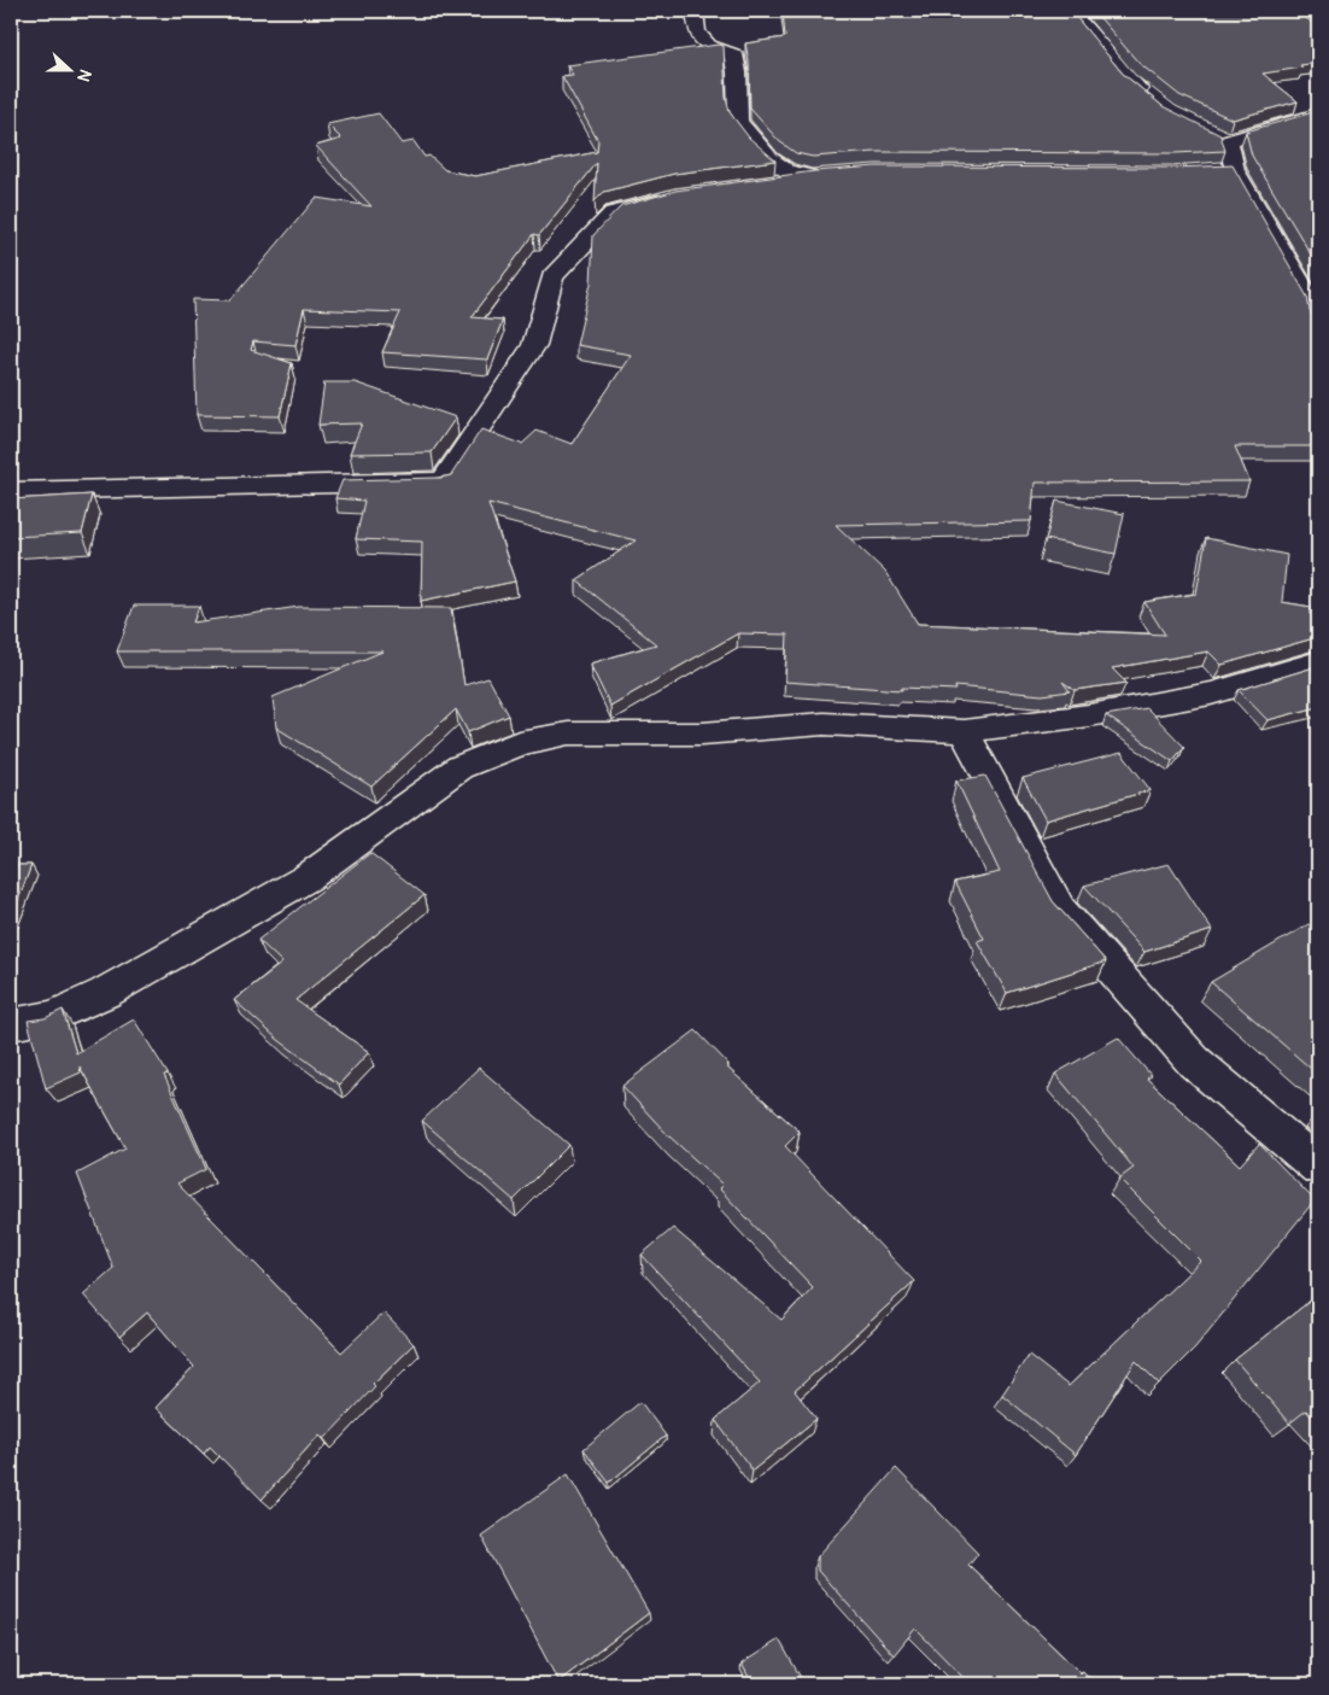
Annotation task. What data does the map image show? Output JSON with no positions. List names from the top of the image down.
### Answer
{
  "north": "right"
}
